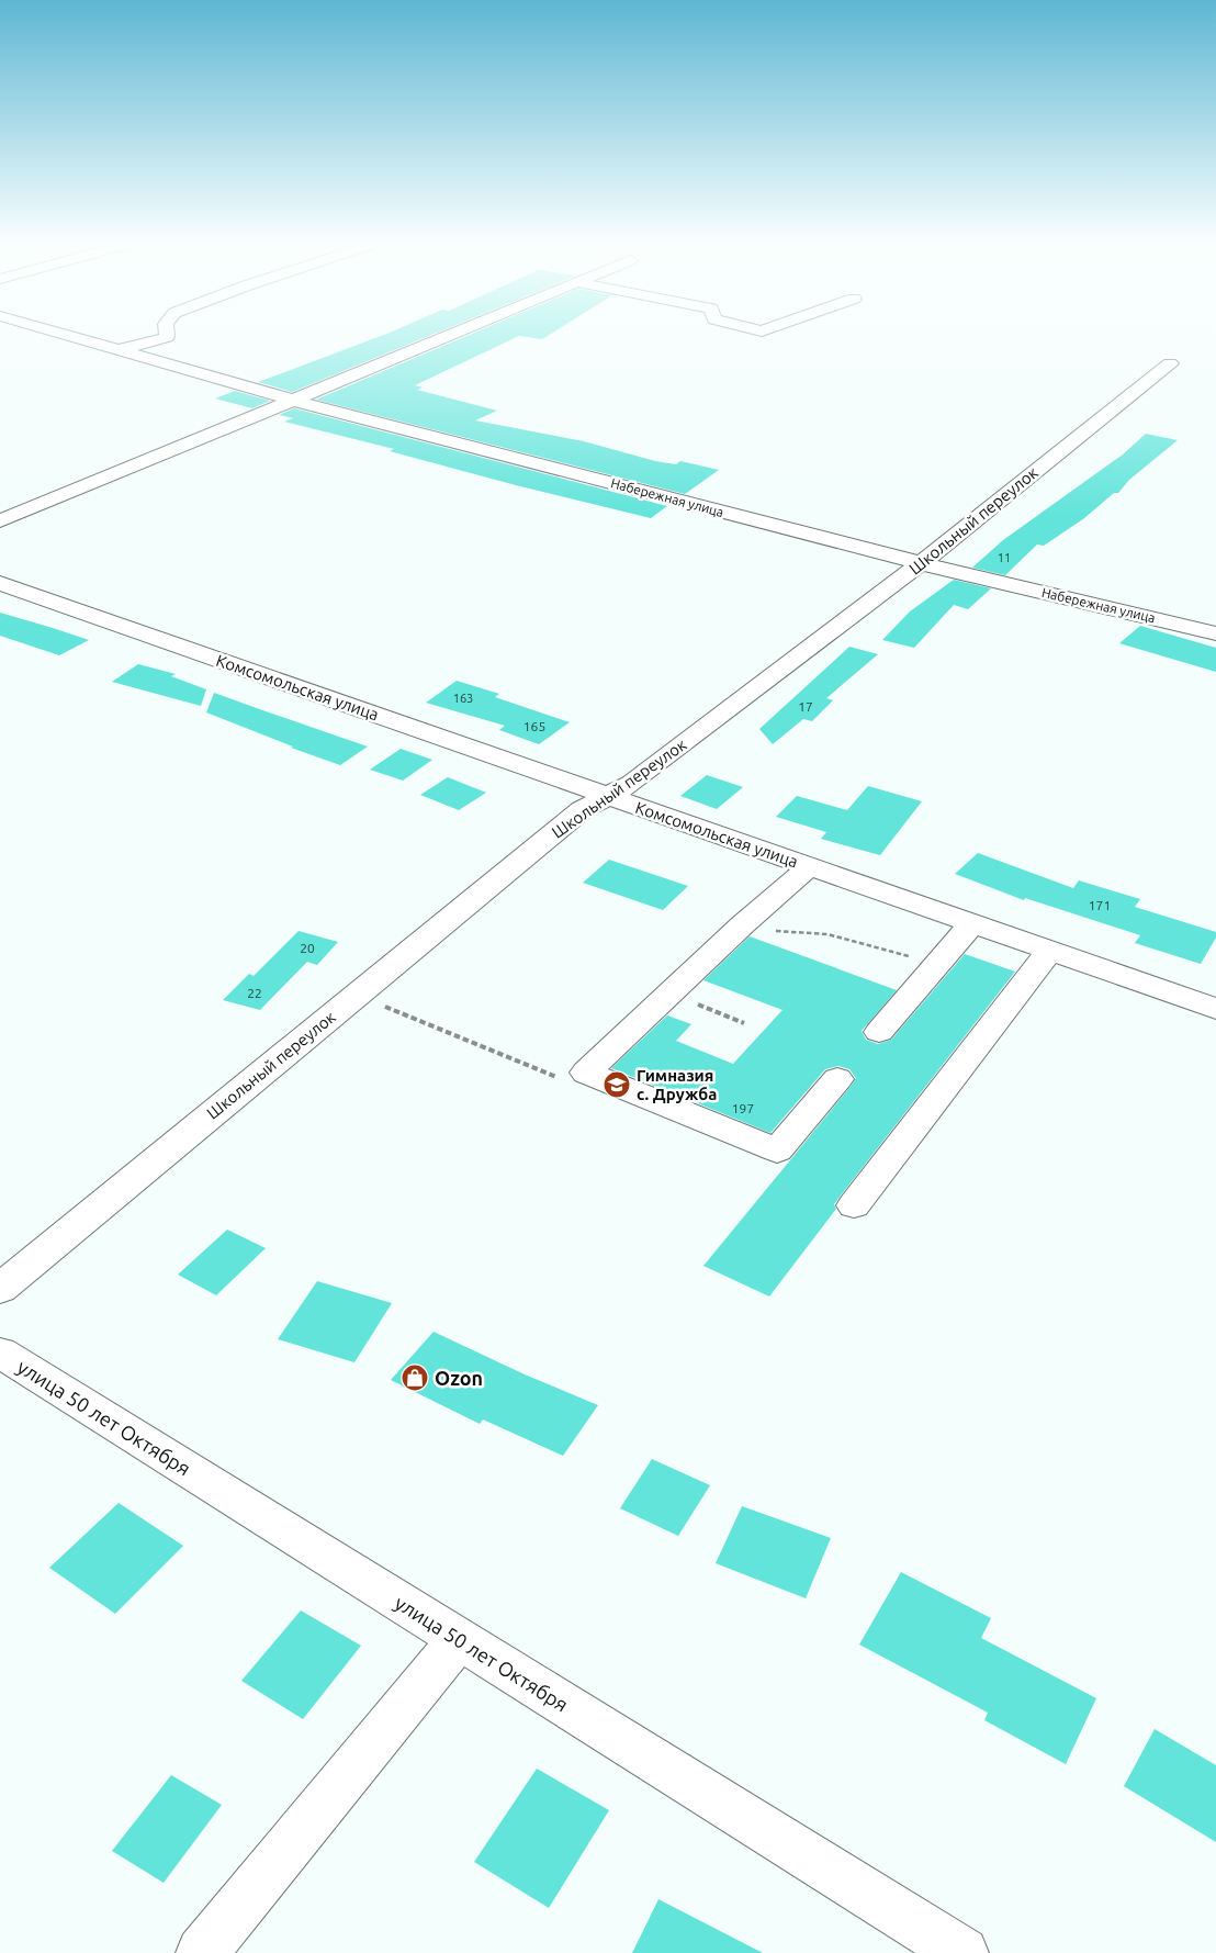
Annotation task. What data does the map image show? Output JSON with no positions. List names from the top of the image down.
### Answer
{
  "streets": {
    "street": [
      "Набережная улица",
      "Школьный переулок",
      "Комсомольская улица",
      "улица 50 лет Октября"
    ]
  },
  "crossings": [
    ["Набережная улица", "Школьный переулок"],
    ["Школьный переулок", "Комсомольская улица"]
  ],
  "places": {
    "school or university": ["Гимназия с. Дружба"],
    "shop": ["Ozon"]
  },
  "house_numbers": [
    "11",
    "163",
    "17",
    "165",
    "171",
    "20",
    "22",
    "197"
  ]
}
